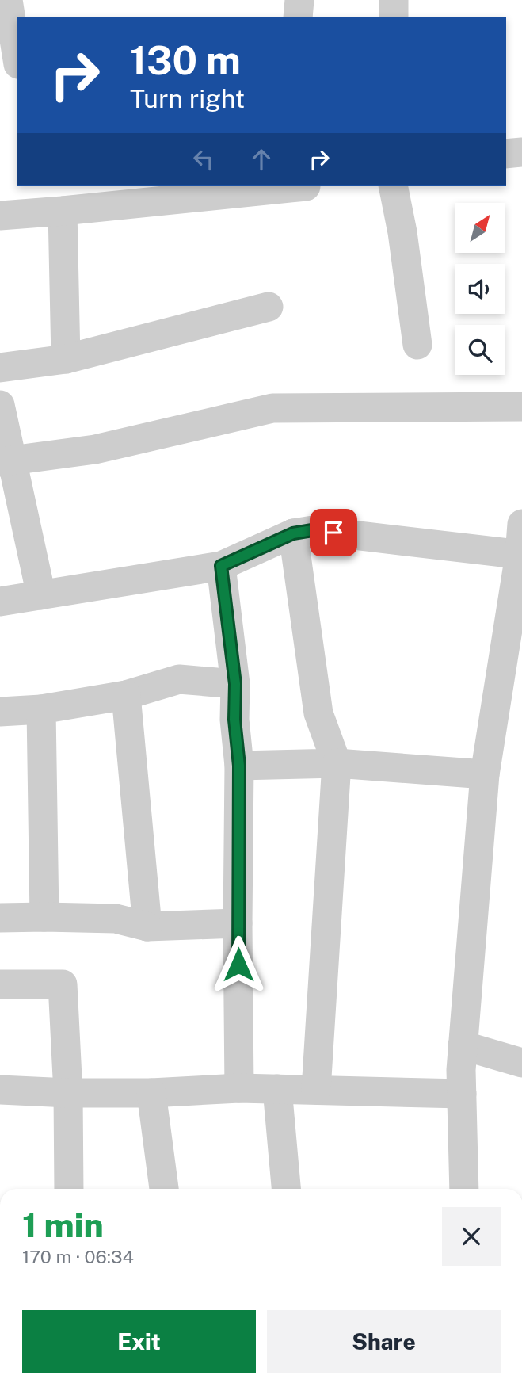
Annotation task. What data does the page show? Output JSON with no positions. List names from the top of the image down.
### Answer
{
  "north": "top right",
  "page": {
    "turn": ["130 m", "Turn right"],
    "heading": ["1 min", "170 m · 06:34"],
    "buttons": ["Exit", "Share"]
  }
}
